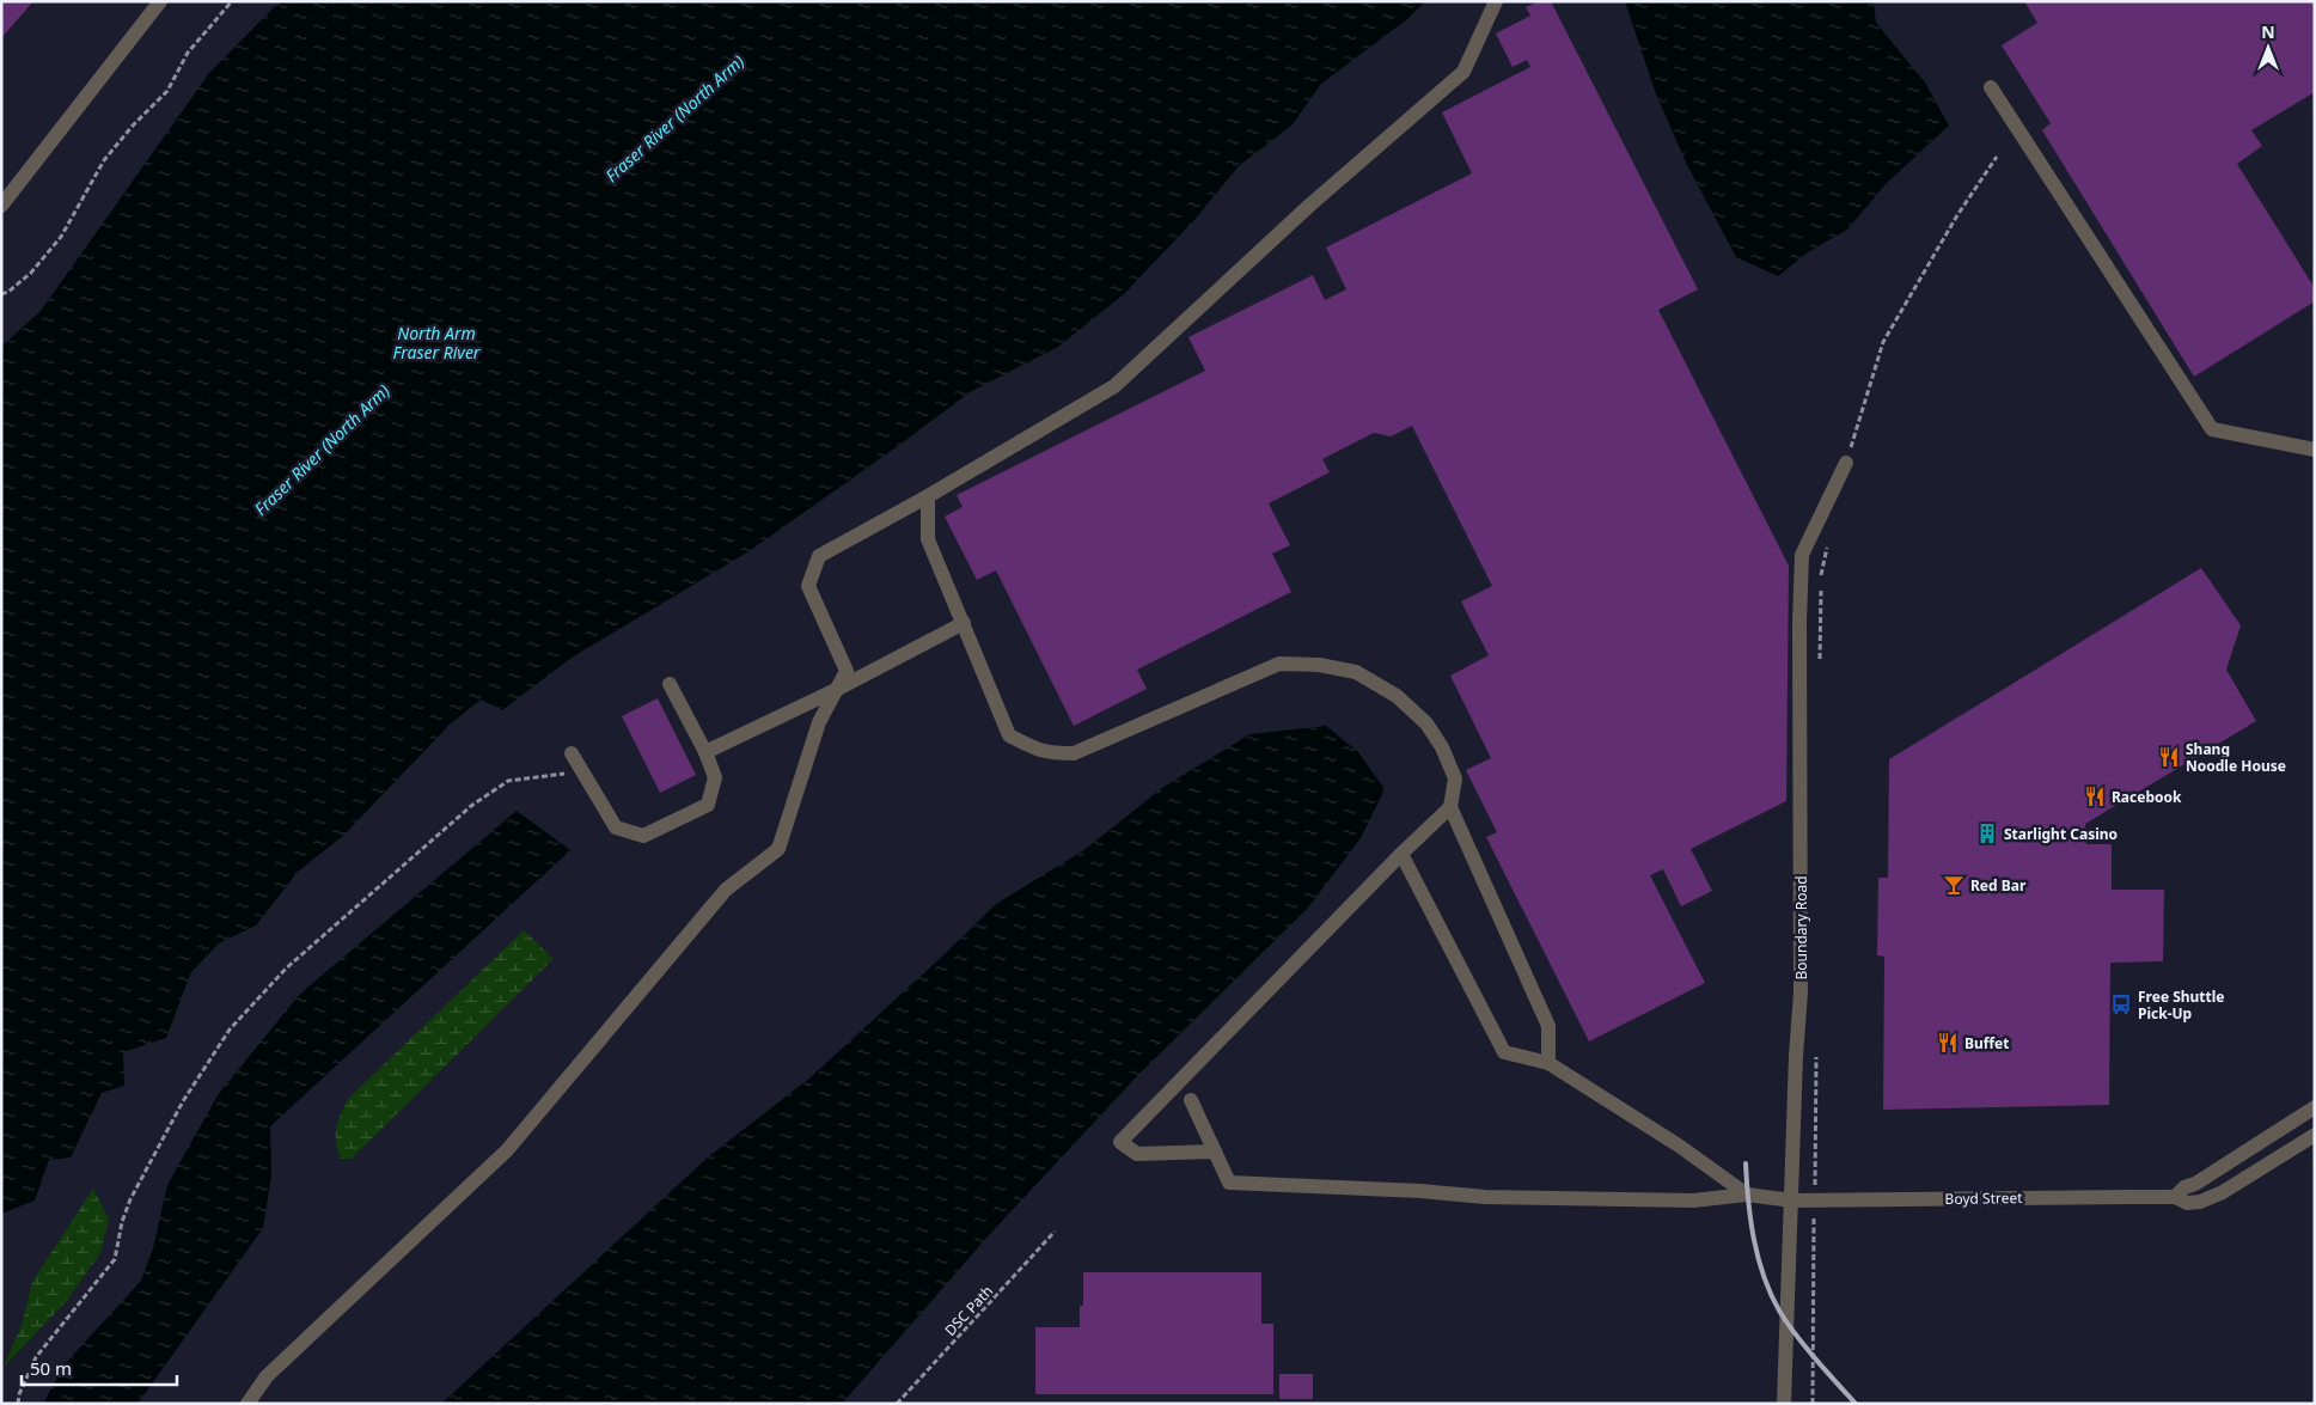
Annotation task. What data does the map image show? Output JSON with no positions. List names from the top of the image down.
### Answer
{
  "streets": {
    "street": ["Boundary Road", "Boyd Street"],
    "path": ["DSC Path"]
  },
  "crossings": [
    ["Boundary Road", "Boyd Street"]
  ],
  "water": ["Fraser River (North Arm)", "North Arm Fraser River"],
  "places": {
    "restaurant": ["Shang Noodle House", "Racebook", "Buffet"],
    "building": ["Starlight Casino"],
    "bar": ["Red Bar"],
    "bus stop": ["Free Shuttle Pick-Up"]
  },
  "scale_bar": "50 m",
  "north": "top"
}
